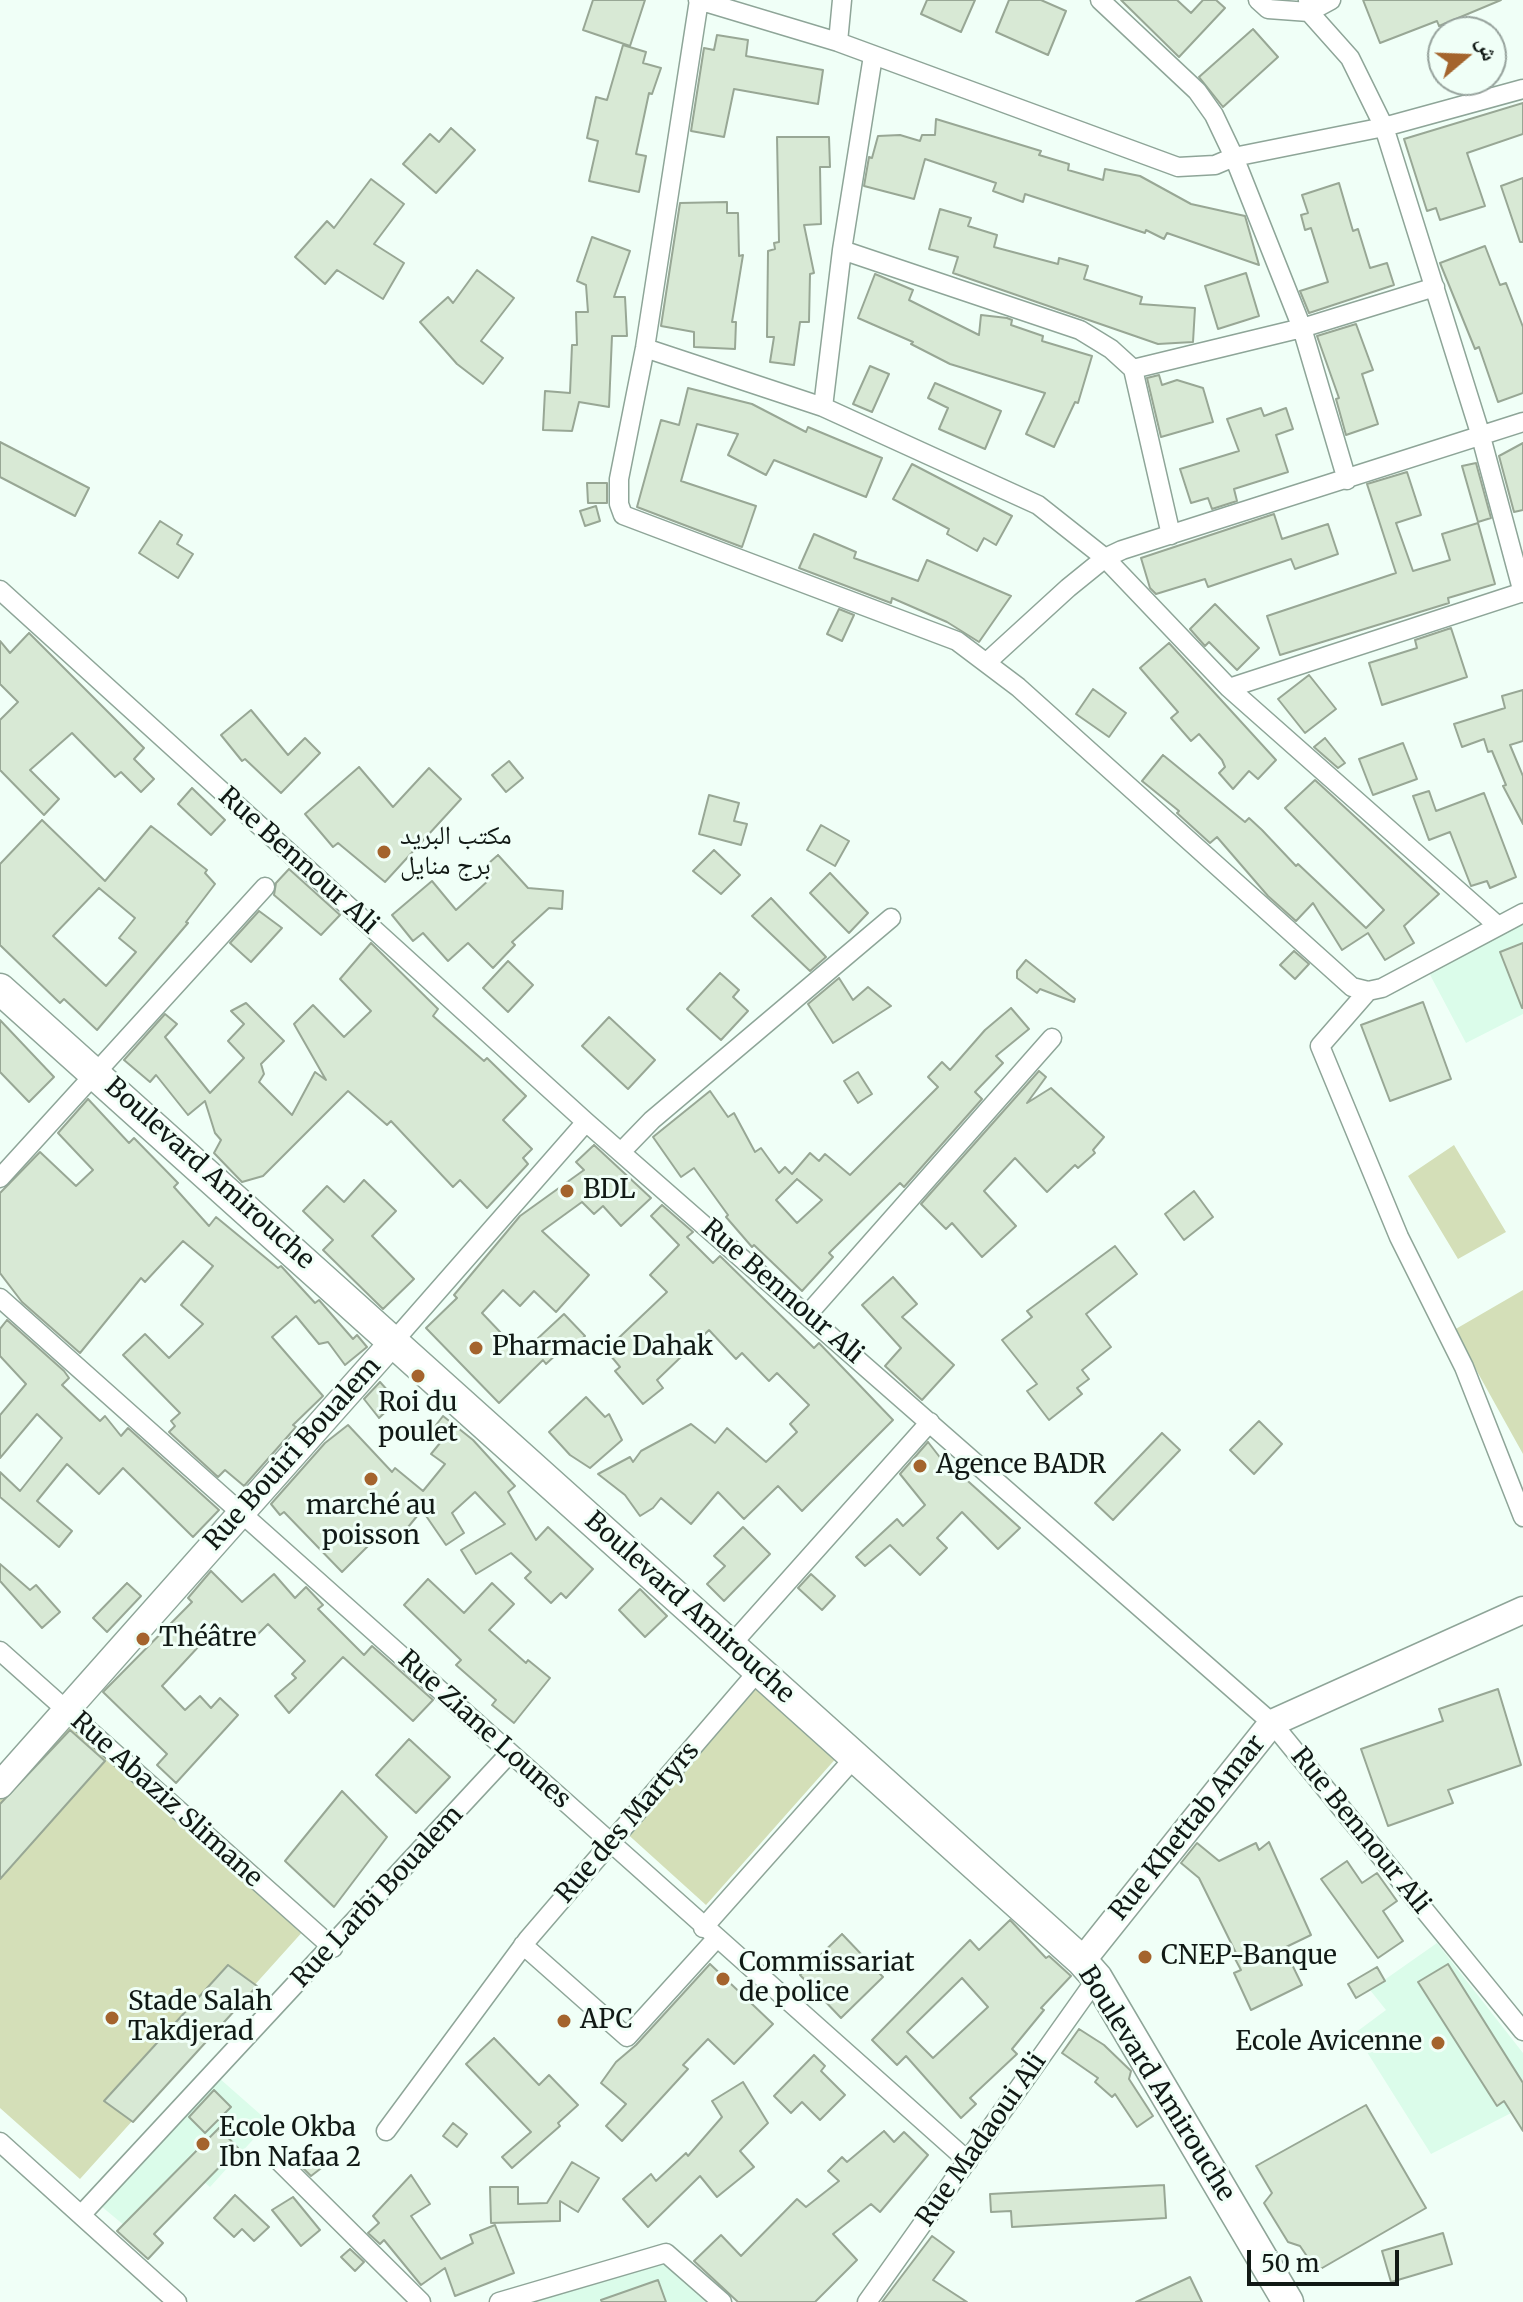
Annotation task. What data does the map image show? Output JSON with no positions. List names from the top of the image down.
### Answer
{
  "streets": {
    "main road": ["Boulevard Amirouche", "Rue Bouiri Boualem", "Rue Khettab Amar"],
    "street": [
      "Rue Bennour Ali",
      "Rue Ziane Lounes",
      "Rue Abaziz Slimane",
      "Rue des Martyrs",
      "Rue Larbi Boualem",
      "Rue Madaoui Ali"
    ]
  },
  "crossings": [
    ["Rue Bennour Ali", "Rue Bouiri Boualem"],
    ["Rue Bennour Ali", "Rue Khettab Amar"],
    ["Boulevard Amirouche", "Rue Bouiri Boualem"],
    ["Boulevard Amirouche", "Rue des Martyrs"],
    ["Boulevard Amirouche", "Rue Khettab Amar"],
    ["Boulevard Amirouche", "Rue Madaoui Ali"],
    ["Rue Bouiri Boualem", "Rue Ziane Lounes"],
    ["Rue Bouiri Boualem", "Rue Abaziz Slimane"],
    ["Rue Ziane Lounes", "Rue des Martyrs"],
    ["Rue Ziane Lounes", "Rue Larbi Boualem"],
    ["Rue Ziane Lounes", "Rue Madaoui Ali"],
    ["Rue Abaziz Slimane", "Rue Larbi Boualem"],
    ["Rue Khettab Amar", "Rue Madaoui Ali"]
  ],
  "places": [
    "مكتب البريد برج منايل",
    "BDL",
    "Pharmacie Dahak",
    "Roi du poulet",
    "Agence BADR",
    "marché au poisson",
    "Théâtre",
    "CNEP-Banque",
    "Commissariat de police",
    "Stade Salah Takdjerad",
    "APC",
    "Ecole Avicenne",
    "Ecole Okba Ibn Nafaa 2"
  ],
  "scale_bar": "50 m",
  "north": "right"
}
